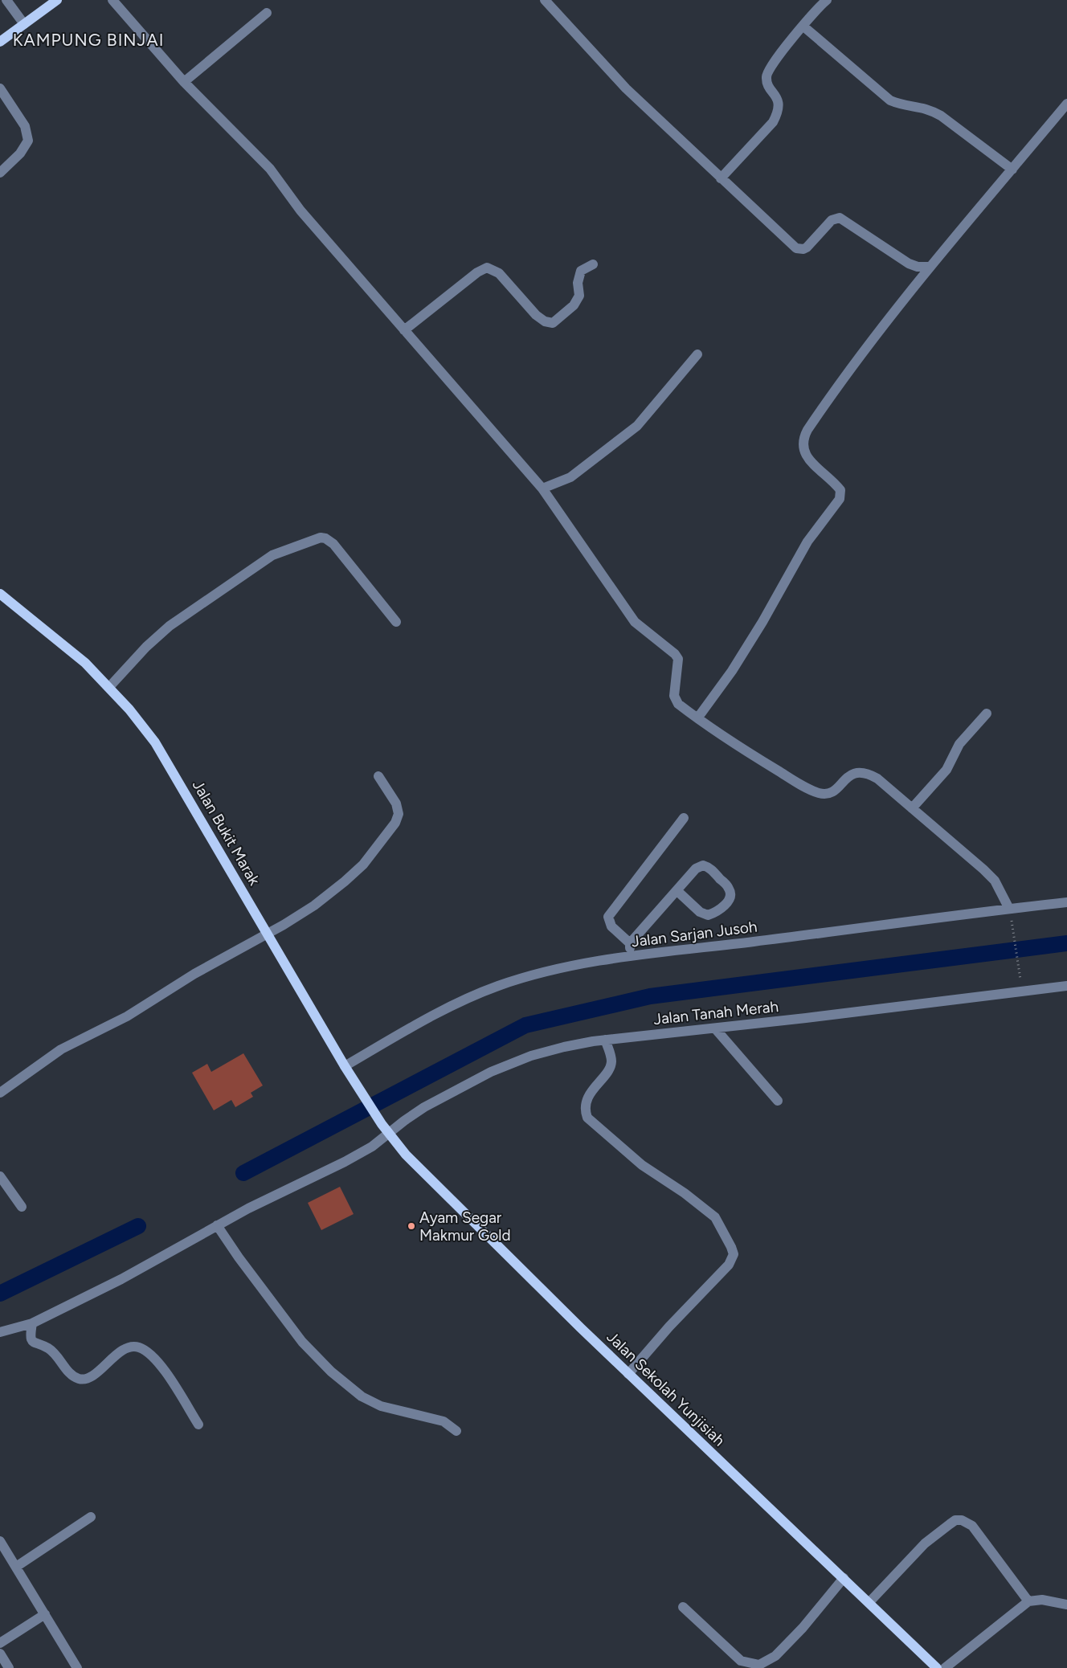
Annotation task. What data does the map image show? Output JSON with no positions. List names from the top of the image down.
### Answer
{
  "streets": {
    "main road": ["Jalan Bukit Marak", "Jalan Sekolah Yunjisiah"],
    "street": ["Jalan Sarjan Jusoh", "Jalan Tanah Merah"]
  },
  "crossings": [
    ["Jalan Bukit Marak", "Jalan Sarjan Jusoh"],
    ["Jalan Bukit Marak", "Jalan Sekolah Yunjisiah"],
    ["Jalan Tanah Merah", "Jalan Sekolah Yunjisiah"]
  ],
  "districts": ["KAMPUNG BINJAI"],
  "places": ["Ayam Segar Makmur Gold"]
}
